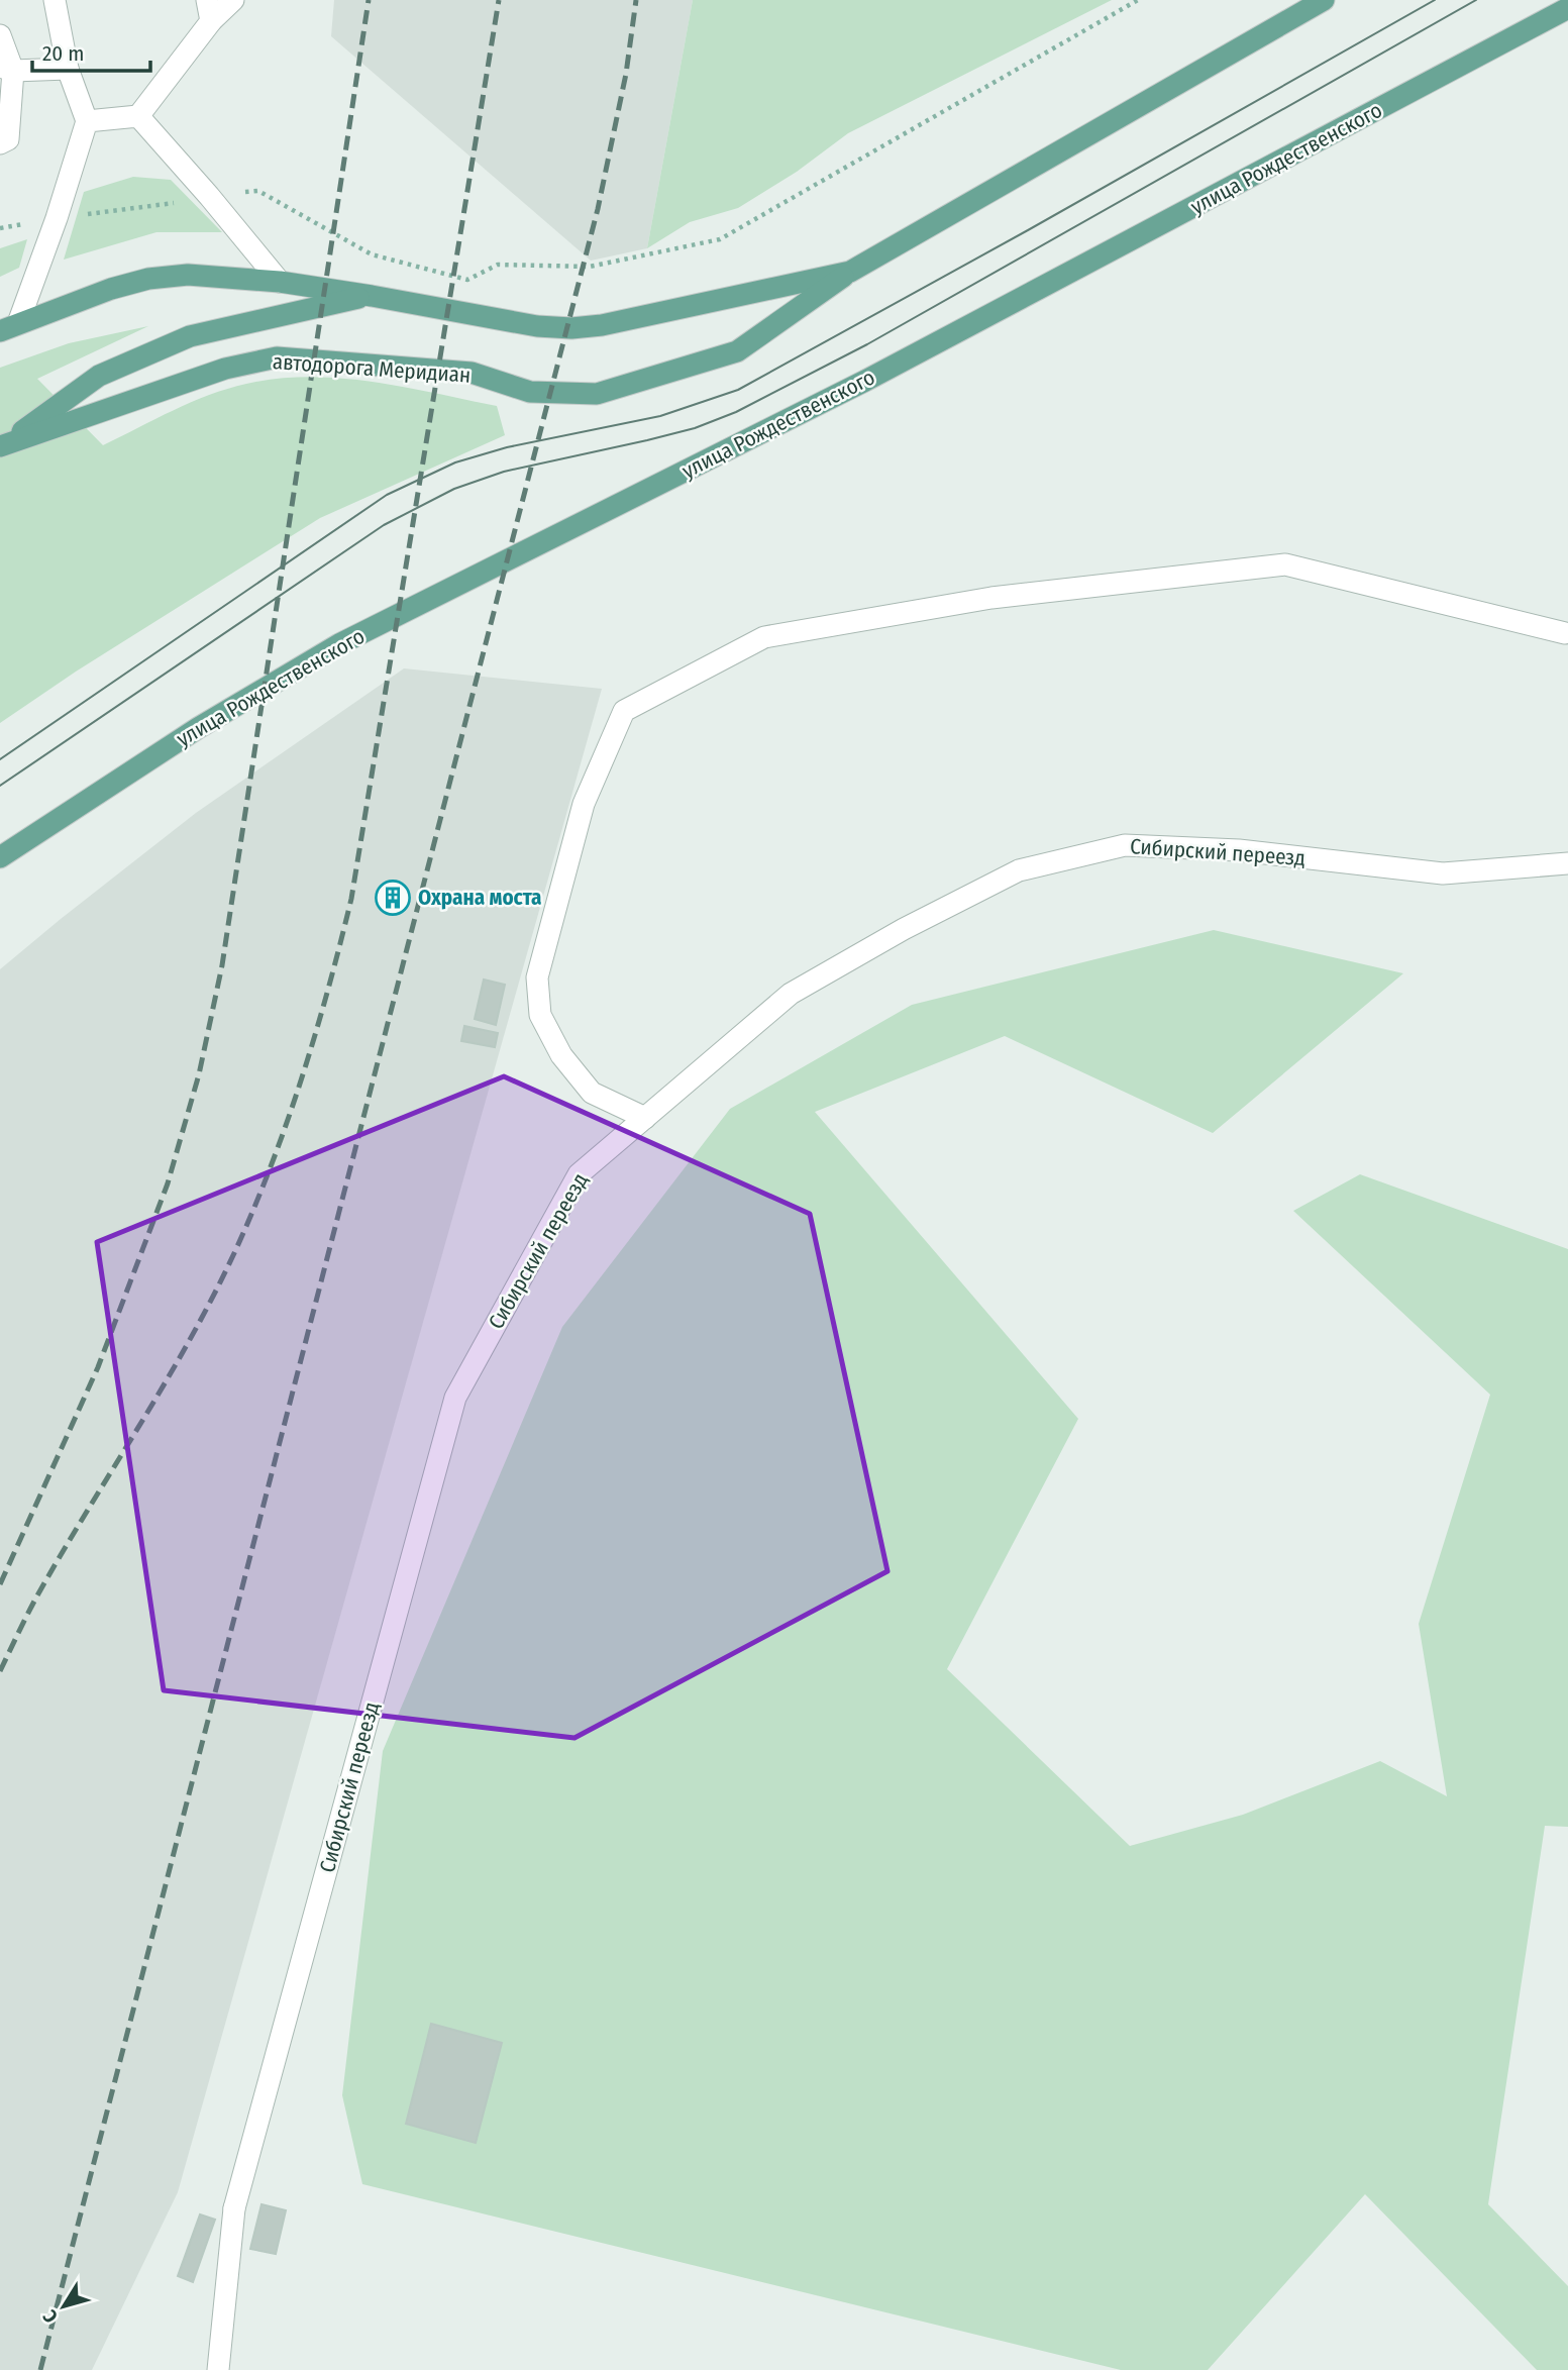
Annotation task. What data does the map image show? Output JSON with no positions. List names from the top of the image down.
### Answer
{
  "streets": {
    "main road": ["улица Рождественского", "автодорога Меридиан"],
    "street": ["Сибирский переезд"]
  },
  "places": {
    "building": ["Охрана моста"]
  },
  "scale_bar": "20 m",
  "north": "bottom left"
}
